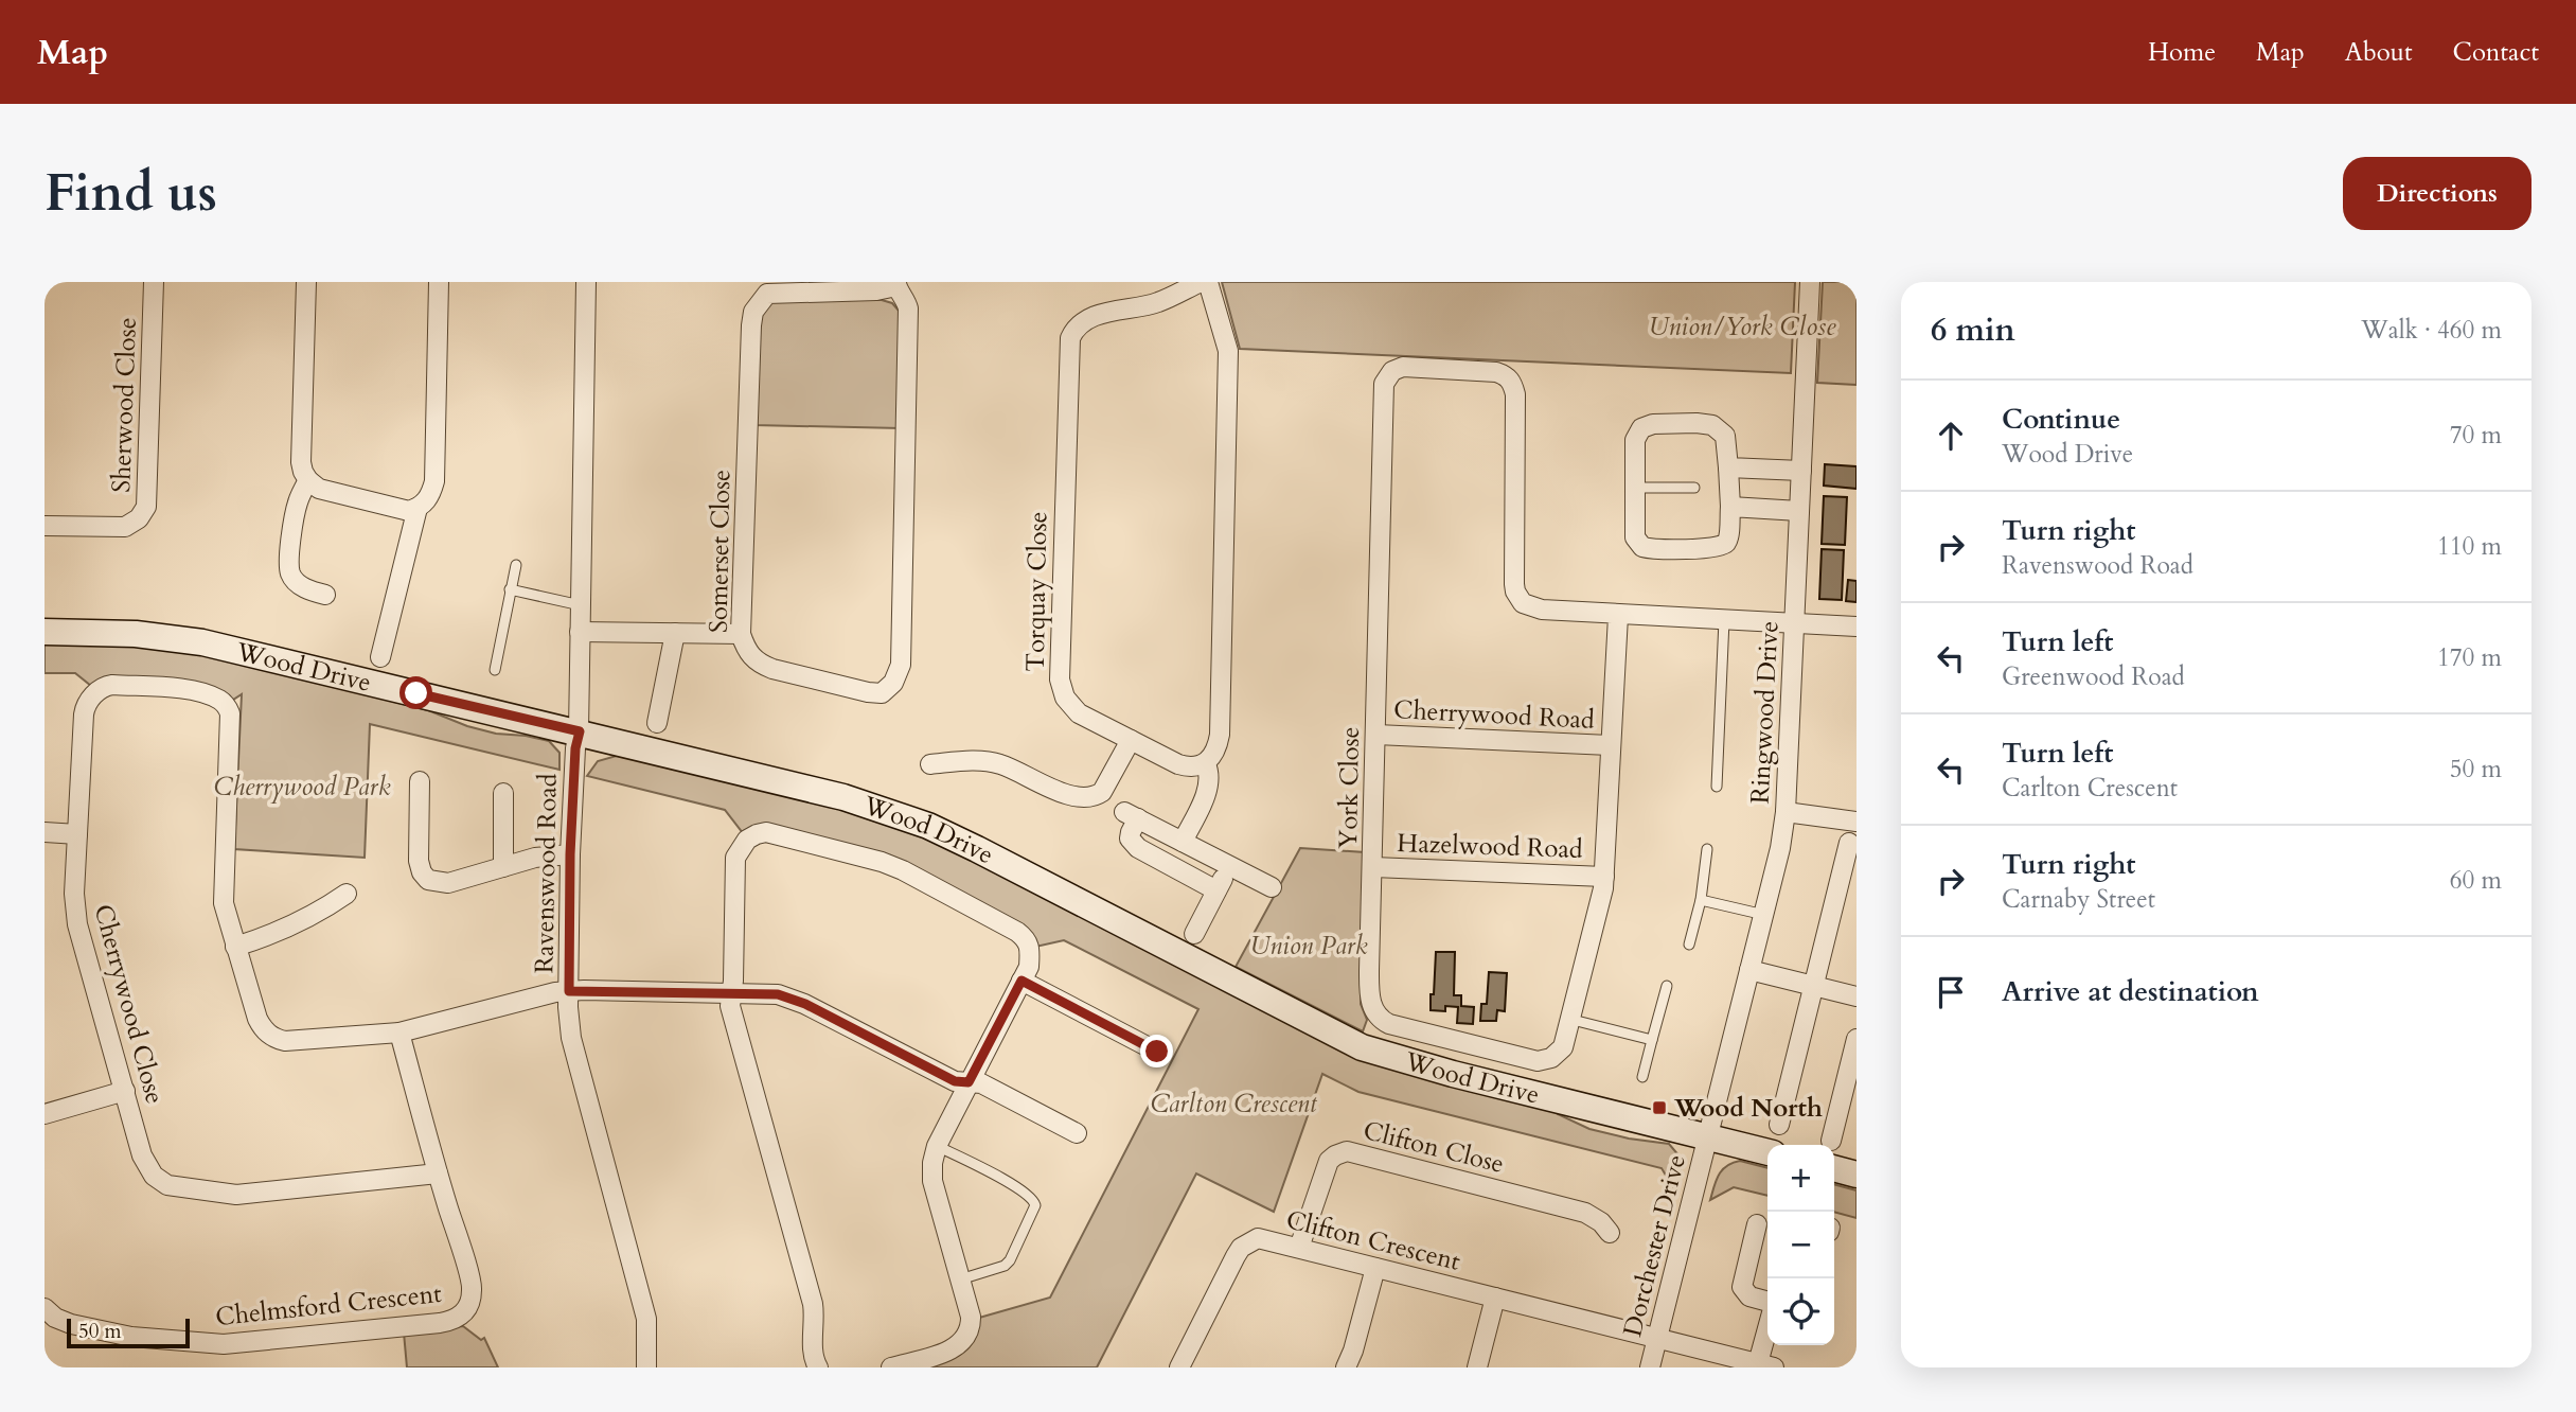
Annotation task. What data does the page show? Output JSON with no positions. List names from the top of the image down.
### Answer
{
  "streets": {
    "street": [
      "Sherwood Close",
      "Somerset Close",
      "Torquay Close",
      "Wood Drive",
      "Ringwood Drive",
      "Cherrywood Road",
      "York Close",
      "Hazelwood Road",
      "Ravenswood Road",
      "Cherrywood Close",
      "Clifton Close",
      "Clifton Crescent",
      "Dorchester Drive",
      "Chelmsford Crescent"
    ]
  },
  "crossings": [
    ["Wood Drive", "Ringwood Drive"],
    ["Wood Drive", "Ravenswood Road"],
    ["Wood Drive", "Dorchester Drive"],
    ["Ringwood Drive", "York Close"],
    ["Ringwood Drive", "Dorchester Drive"],
    ["Cherrywood Road", "York Close"],
    ["York Close", "Hazelwood Road"],
    ["Cherrywood Close", "Chelmsford Crescent"],
    ["Clifton Close", "Clifton Crescent"],
    ["Clifton Crescent", "Dorchester Drive"]
  ],
  "parks": [
    "Union/York Close",
    "Cherrywood Park",
    "Union Park",
    "Carlton Crescent"
  ],
  "places": {
    "transit": ["Wood North"]
  },
  "scale_bar": "50 m",
  "page": {
    "header": "Map",
    "nav": [
      "Home",
      "Map",
      "About",
      "Contact"
    ],
    "buttons": "Directions",
    "title": "Find us",
    "heading": ["6 min", "Walk · 460 m"],
    "list": [
      ["Continue", "Wood Drive", "70 m"],
      ["Turn right", "Ravenswood Road", "110 m"],
      ["Turn left", "Greenwood Road", "170 m"],
      ["Turn left", "Carlton Crescent", "50 m"],
      ["Turn right", "Carnaby Street", "60 m"],
      "Arrive at destination"
    ],
    "map_buttons": ["+", "−"],
    "scale": "50 m"
  }
}
